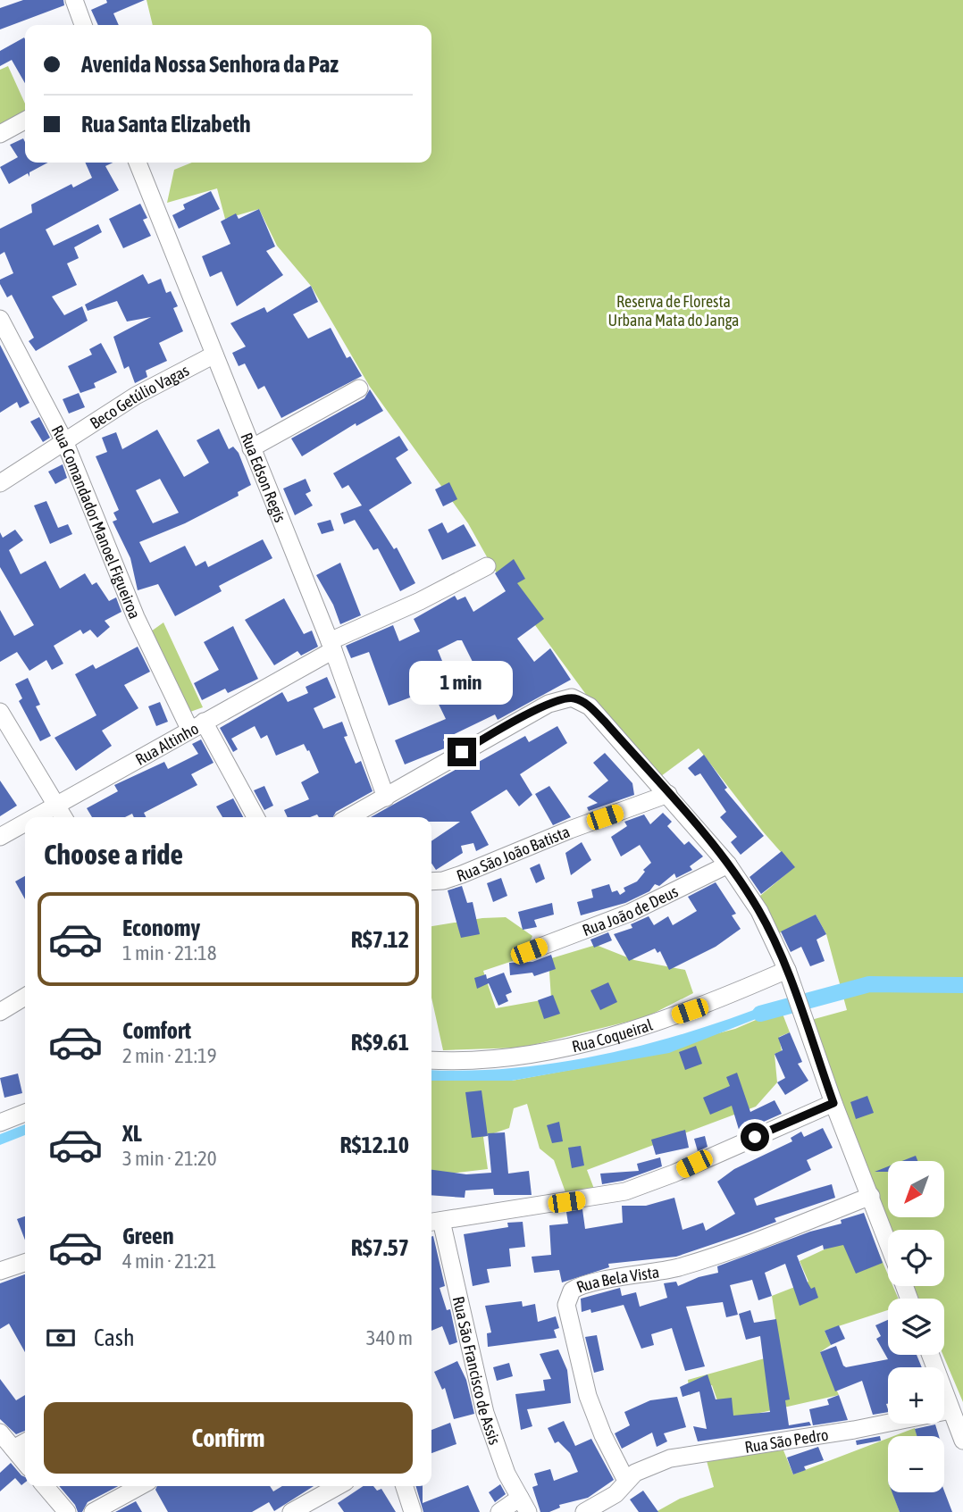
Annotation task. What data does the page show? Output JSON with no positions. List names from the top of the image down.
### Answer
{
  "streets": {
    "street": [
      "Beco Getúlio Vagas",
      "Rua Edson Regis",
      "Rua Comandador Manoel Figueiroa",
      "Rua Altinho",
      "Rua São João Batista",
      "Rua João de Deus",
      "Rua Coqueiral",
      "Rua Bela Vista",
      "Rua São Francisco de Assis",
      "Rua São Pedro"
    ]
  },
  "crossings": [
    ["Beco Getúlio Vagas", "Rua Edson Regis"],
    ["Beco Getúlio Vagas", "Rua Comandador Manoel Figueiroa"],
    ["Rua Edson Regis", "Rua Altinho"],
    ["Rua Comandador Manoel Figueiroa", "Rua Altinho"],
    ["Rua Bela Vista", "Rua São Pedro"]
  ],
  "parks": ["Reserva de Floresta Urbana Mata do Janga"],
  "north": "bottom left",
  "page": {
    "banner": ["Avenida Nossa Senhora da Paz", "Rua Santa Elizabeth"],
    "bubble": "1 min",
    "heading": "Choose a ride",
    "list": [
      {
        "name": "Economy",
        "note": "1 min · 21:18",
        "value": "R$7.12"
      },
      {
        "name": "Comfort",
        "note": "2 min · 21:19",
        "value": "R$9.61"
      },
      {
        "name": "XL",
        "note": "3 min · 21:20",
        "value": "R$12.10"
      },
      {
        "name": "Green",
        "note": "4 min · 21:21",
        "value": "R$7.57"
      }
    ],
    "map_buttons": ["+", "−"],
    "pay": ["Cash", "340 m"],
    "buttons": "Confirm"
  }
}
